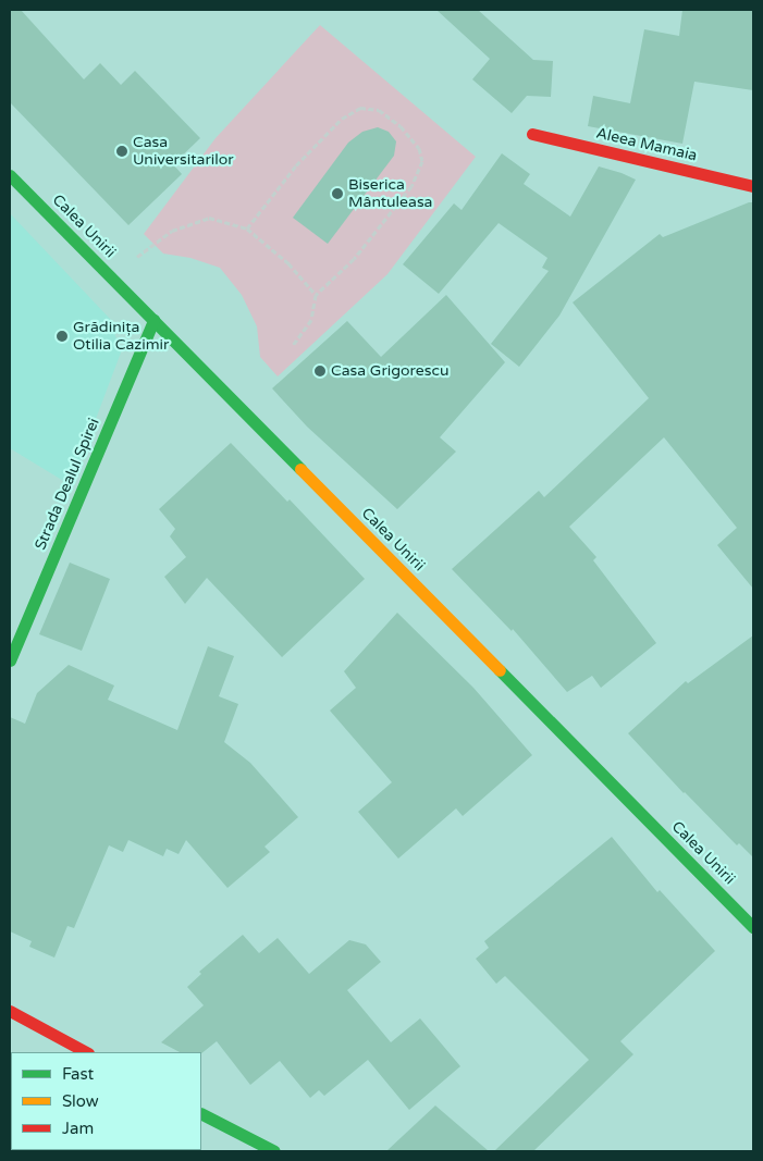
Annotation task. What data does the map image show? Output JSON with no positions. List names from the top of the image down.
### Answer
{
  "streets": {
    "street": ["Aleea Mamaia", "Calea Unirii", "Strada Dealul Spirei"]
  },
  "crossings": [
    ["Calea Unirii", "Strada Dealul Spirei"]
  ],
  "places": [
    "Casa Universitarilor",
    "Biserica Mântuleasa",
    "Grădinița Otilia Cazimir",
    "Casa Grigorescu"
  ],
  "legend": ["Fast", "Slow", "Jam"]
}
